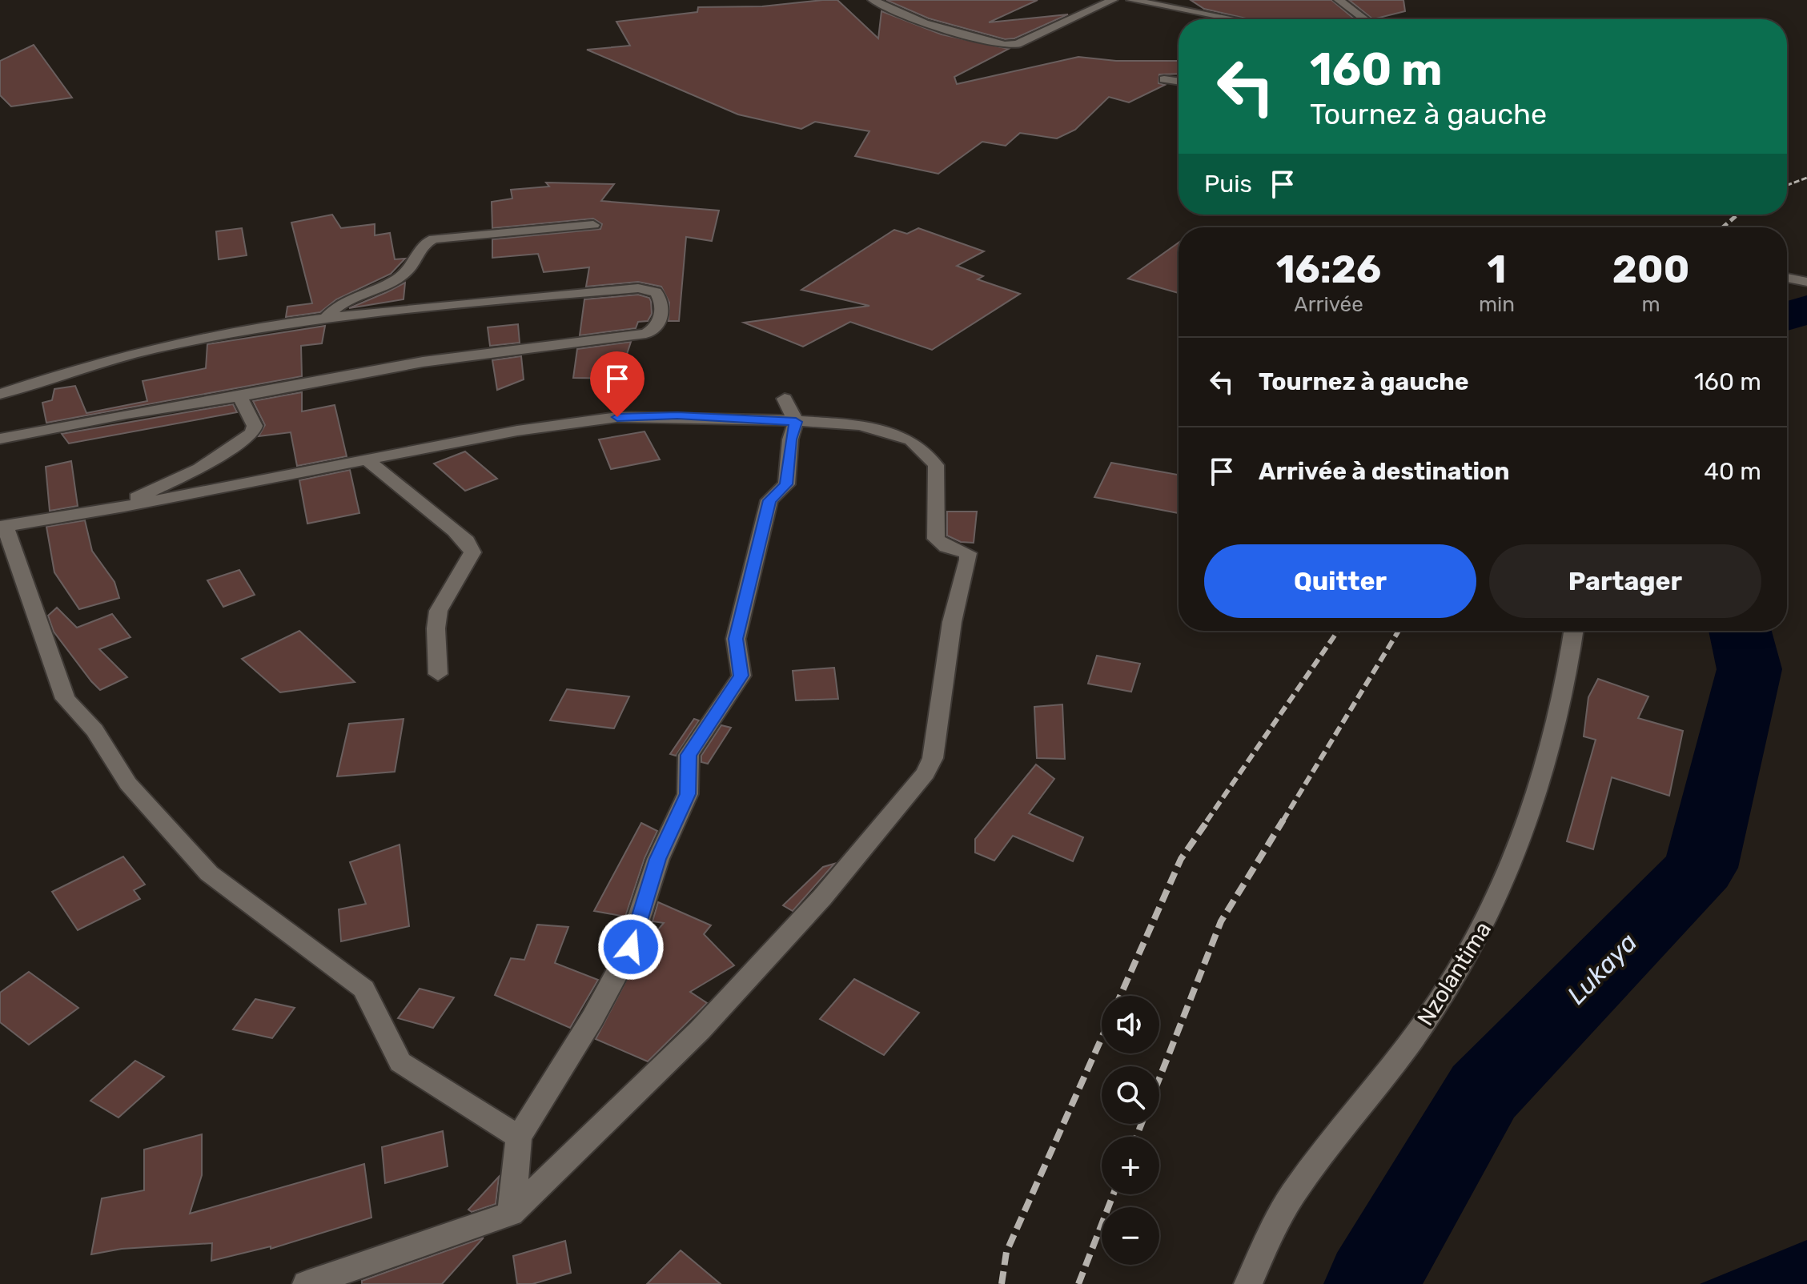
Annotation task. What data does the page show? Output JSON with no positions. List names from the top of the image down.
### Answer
{
  "streets": {
    "street": ["Nzolantima"]
  },
  "water": ["Lukaya"],
  "page": {
    "turn": ["160 m", "Tournez à gauche"],
    "then": "Puis",
    "eta": [
      "16:26",
      "Arrivée",
      "1",
      "min",
      "200",
      "m"
    ],
    "list": [
      {
        "name": "Tournez à gauche",
        "value": "160 m"
      },
      {
        "name": "Arrivée à destination",
        "value": "40 m"
      }
    ],
    "buttons": ["Quitter", "Partager"],
    "map_buttons": ["+", "−"]
  }
}
